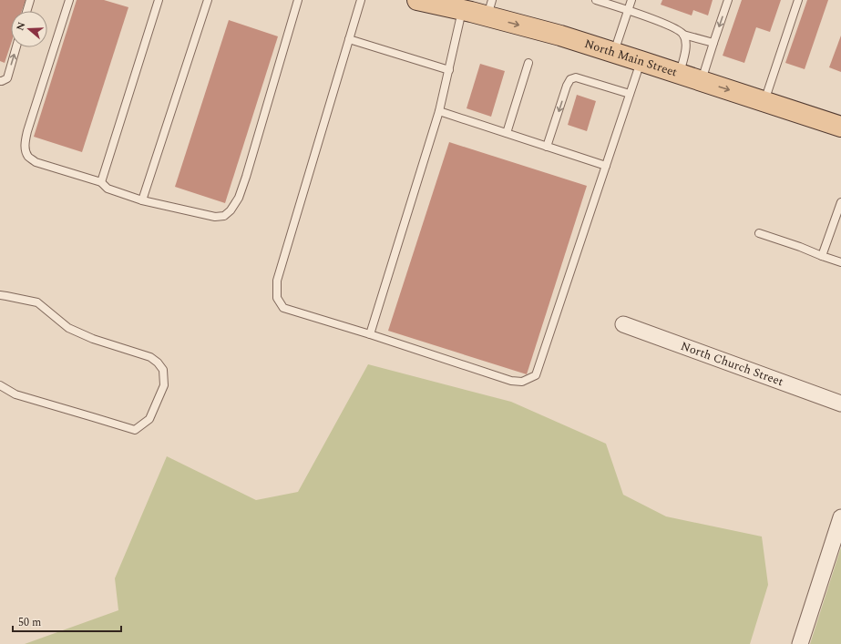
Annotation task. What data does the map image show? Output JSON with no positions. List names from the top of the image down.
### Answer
{
  "streets": {
    "main road": ["North Main Street"],
    "street": ["North Church Street"]
  },
  "one_way": ["North Main Street"],
  "scale_bar": "50 m",
  "north": "left"
}
